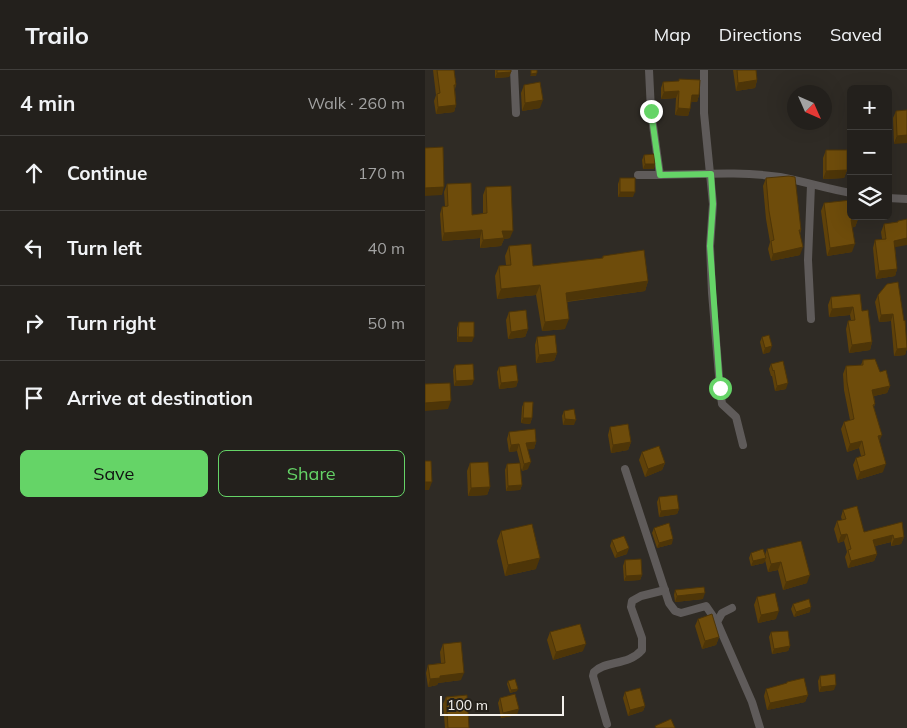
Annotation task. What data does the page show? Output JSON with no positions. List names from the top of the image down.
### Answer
{
  "scale_bar": "100 m",
  "north": "bottom right",
  "page": {
    "header": "Trailo",
    "nav": ["Map", "Directions", "Saved"],
    "heading": ["4 min", "Walk · 260 m"],
    "map_buttons": ["+", "−"],
    "list": [
      ["Continue", "170 m"],
      ["Turn left", "40 m"],
      ["Turn right", "50 m"],
      "Arrive at destination"
    ],
    "buttons": ["Save", "Share"],
    "scale": "100 m"
  }
}
